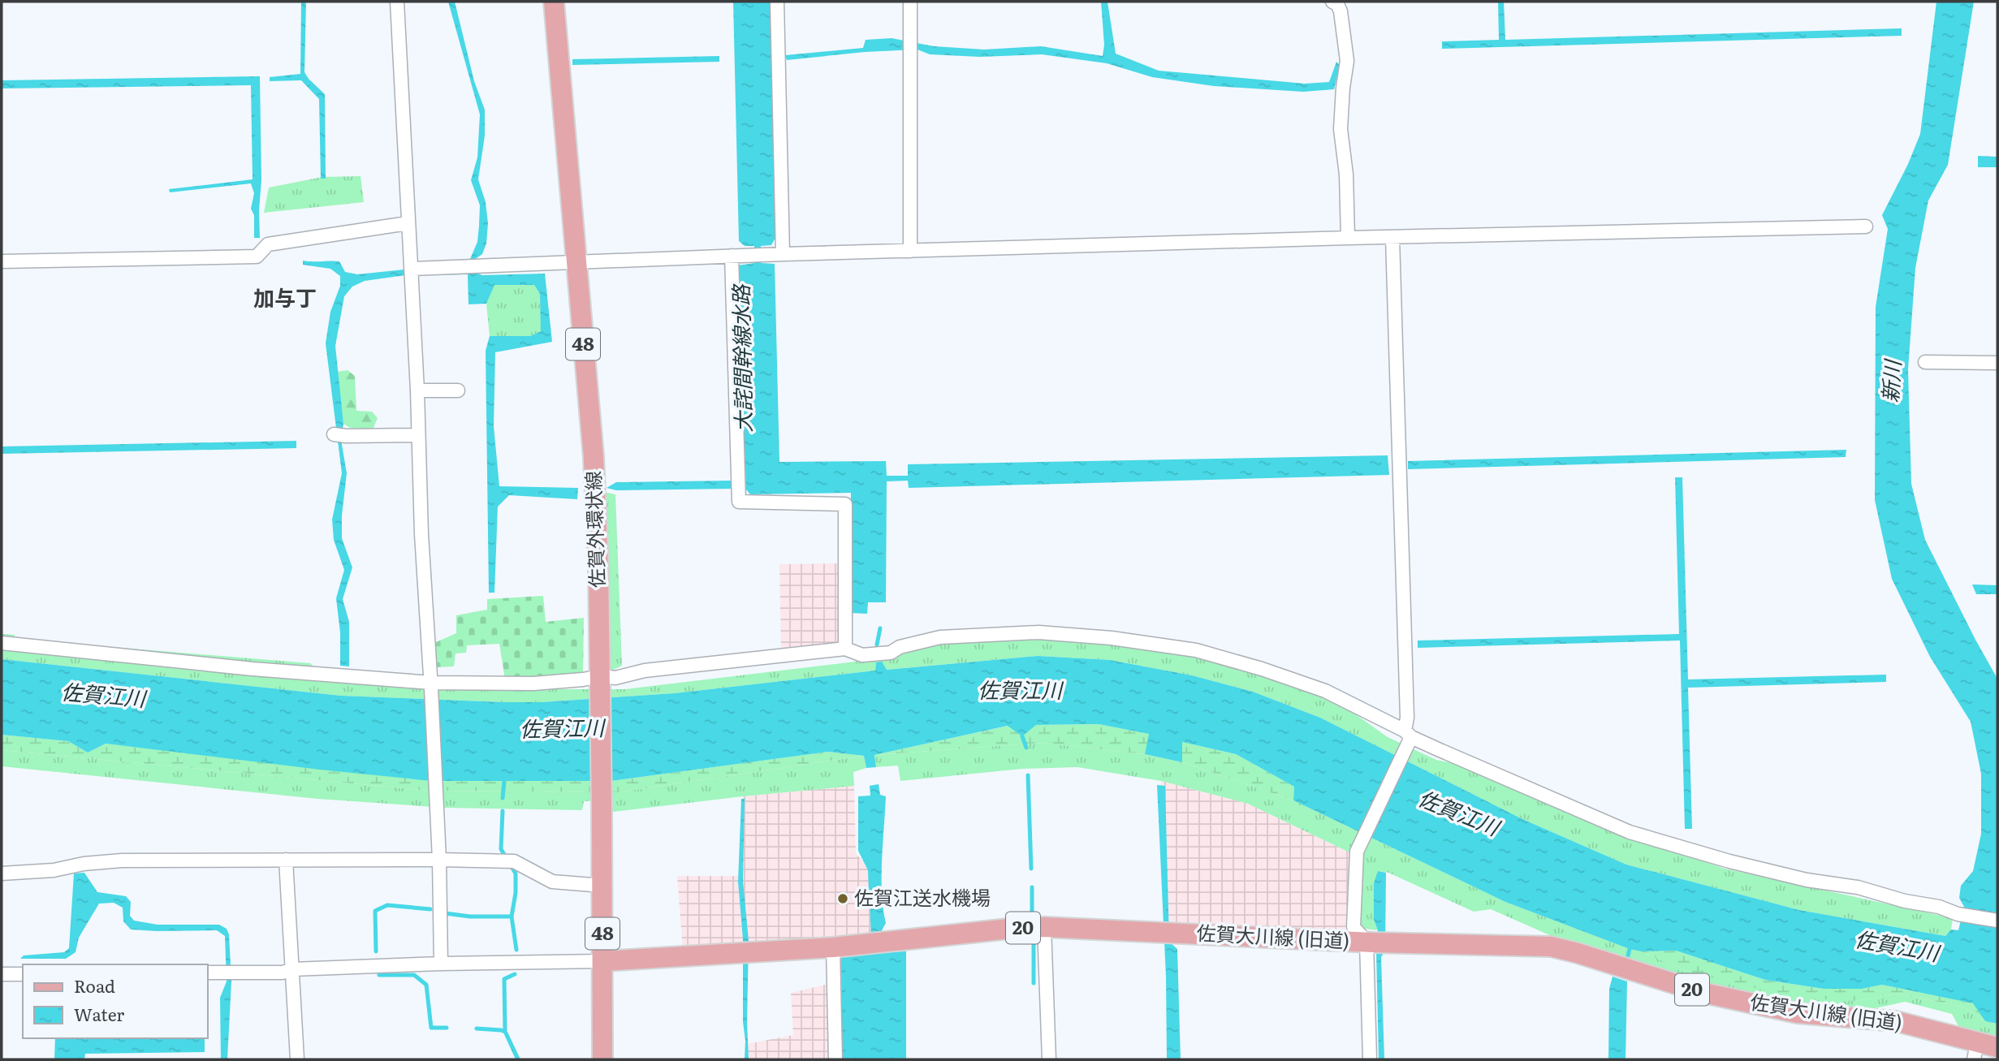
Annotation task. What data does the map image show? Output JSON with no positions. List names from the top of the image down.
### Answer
{
  "streets": {
    "main road": [
      "48",
      "佐賀外環状線",
      "20",
      "佐賀大川線 (旧道)"
    ]
  },
  "crossings": [
    ["佐賀外環状線", "20"],
    ["20", "佐賀大川線 (旧道)"]
  ],
  "districts": ["加与丁"],
  "water": ["大詫間幹線水路", "新川", "佐賀江川"],
  "places": ["佐賀江送水機場"],
  "legend": ["Road", "Water"]
}
